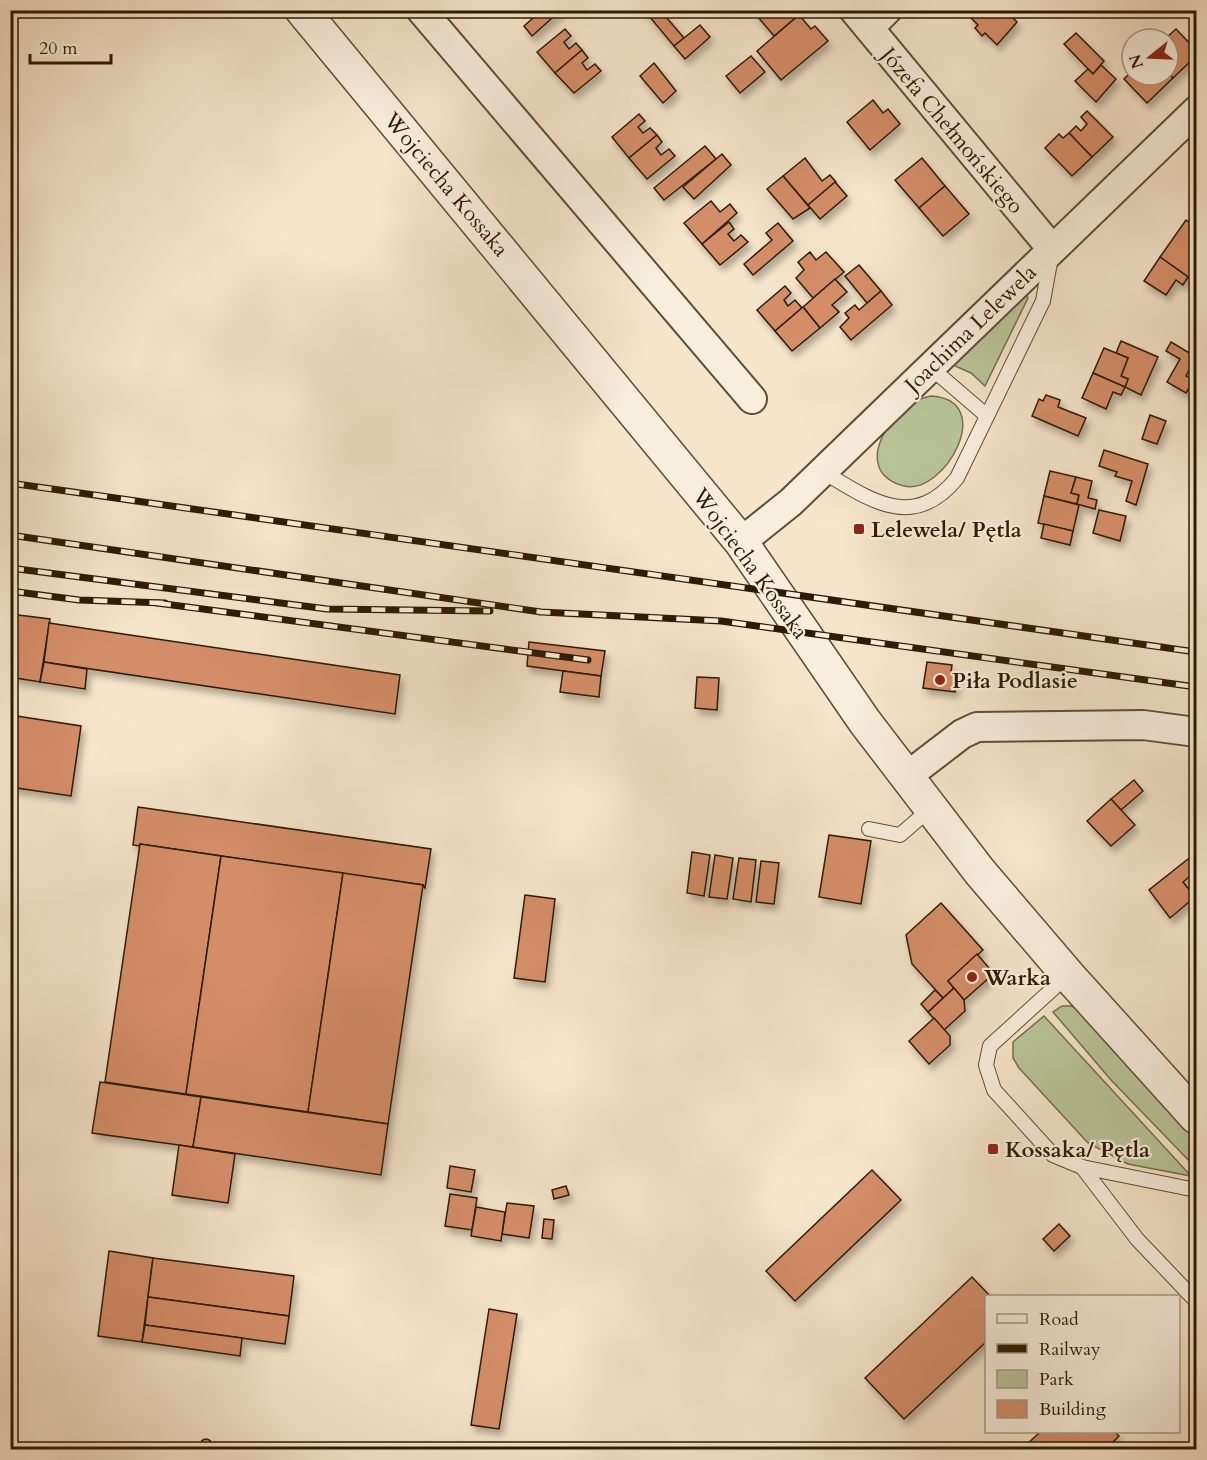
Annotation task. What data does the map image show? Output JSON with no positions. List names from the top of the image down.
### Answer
{
  "streets": {
    "street": ["Józefa Chełmońskiego", "Wojciecha Kossaka", "Joachima Lelewela"]
  },
  "crossings": [
    ["Józefa Chełmońskiego", "Joachima Lelewela"],
    ["Wojciecha Kossaka", "Joachima Lelewela"]
  ],
  "places": {
    "transit": ["Lelewela/ Pętla", "Kossaka/ Pętla"],
    "other": ["Piła Podlasie", "Warka"]
  },
  "legend": [
    "Road",
    "Railway",
    "Park",
    "Building"
  ],
  "scale_bar": "20 m",
  "north": "left"
}
